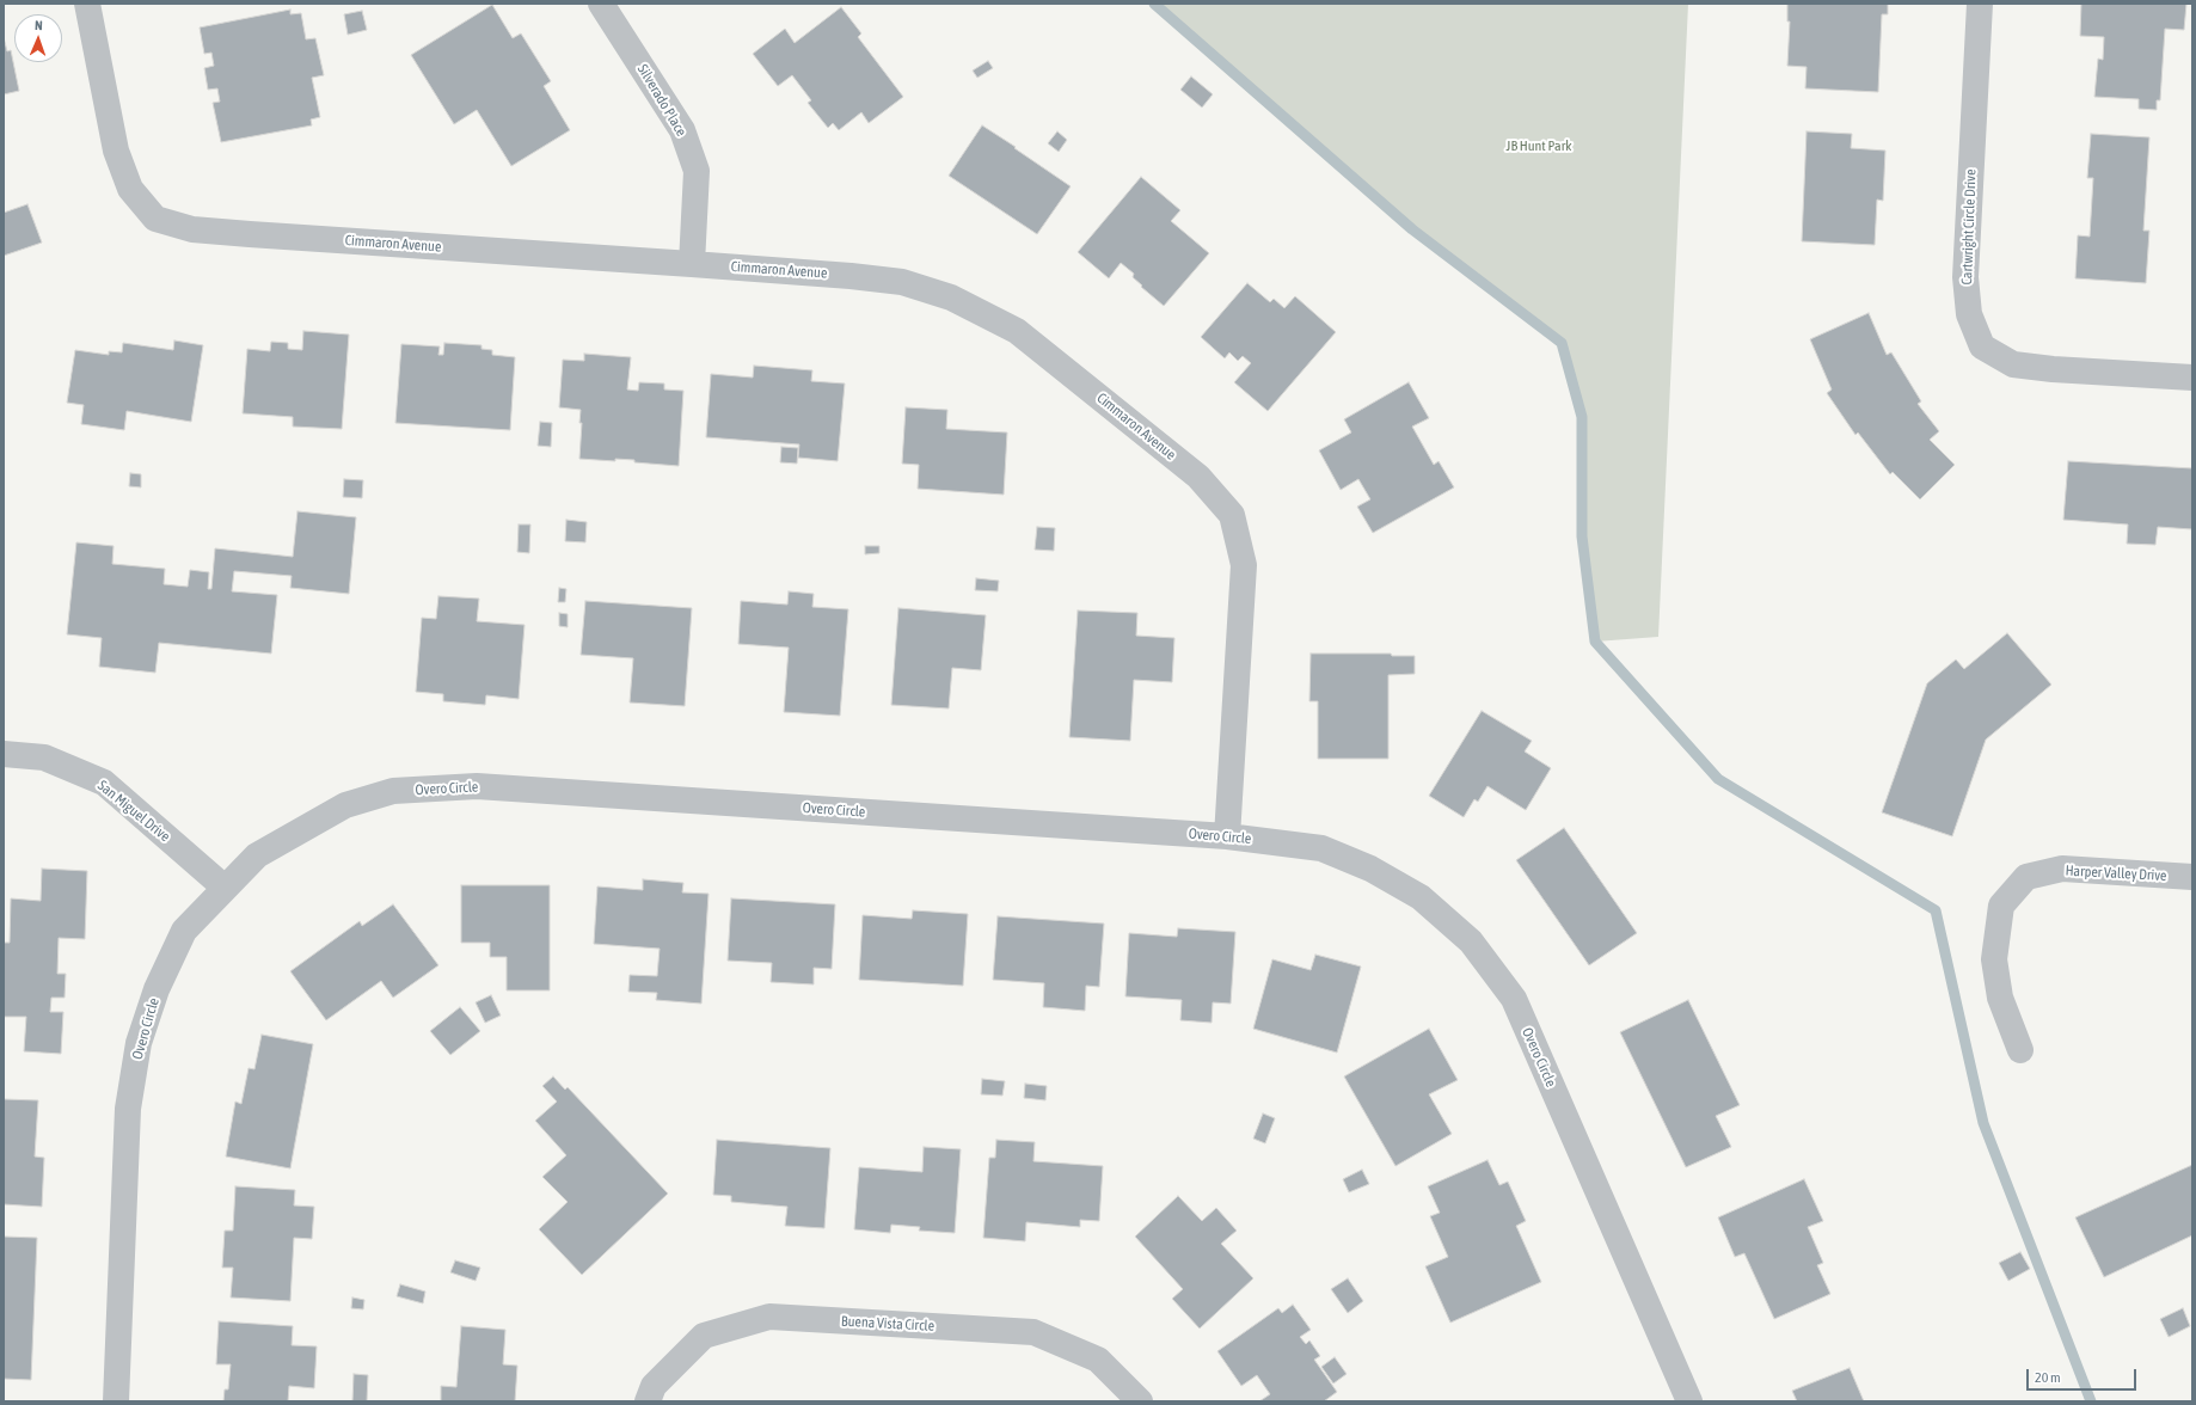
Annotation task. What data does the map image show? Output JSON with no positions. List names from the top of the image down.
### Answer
{
  "streets": {
    "street": [
      "Silverado Place",
      "Cartwright Circle Drive",
      "Cimmaron Avenue",
      "Overo Circle",
      "San Miguel Drive",
      "Harper Valley Drive",
      "Buena Vista Circle"
    ]
  },
  "crossings": [
    ["Silverado Place", "Cimmaron Avenue"],
    ["Cimmaron Avenue", "Overo Circle"],
    ["Overo Circle", "San Miguel Drive"]
  ],
  "parks": ["JB Hunt Park"],
  "scale_bar": "20 m",
  "north": "top"
}
